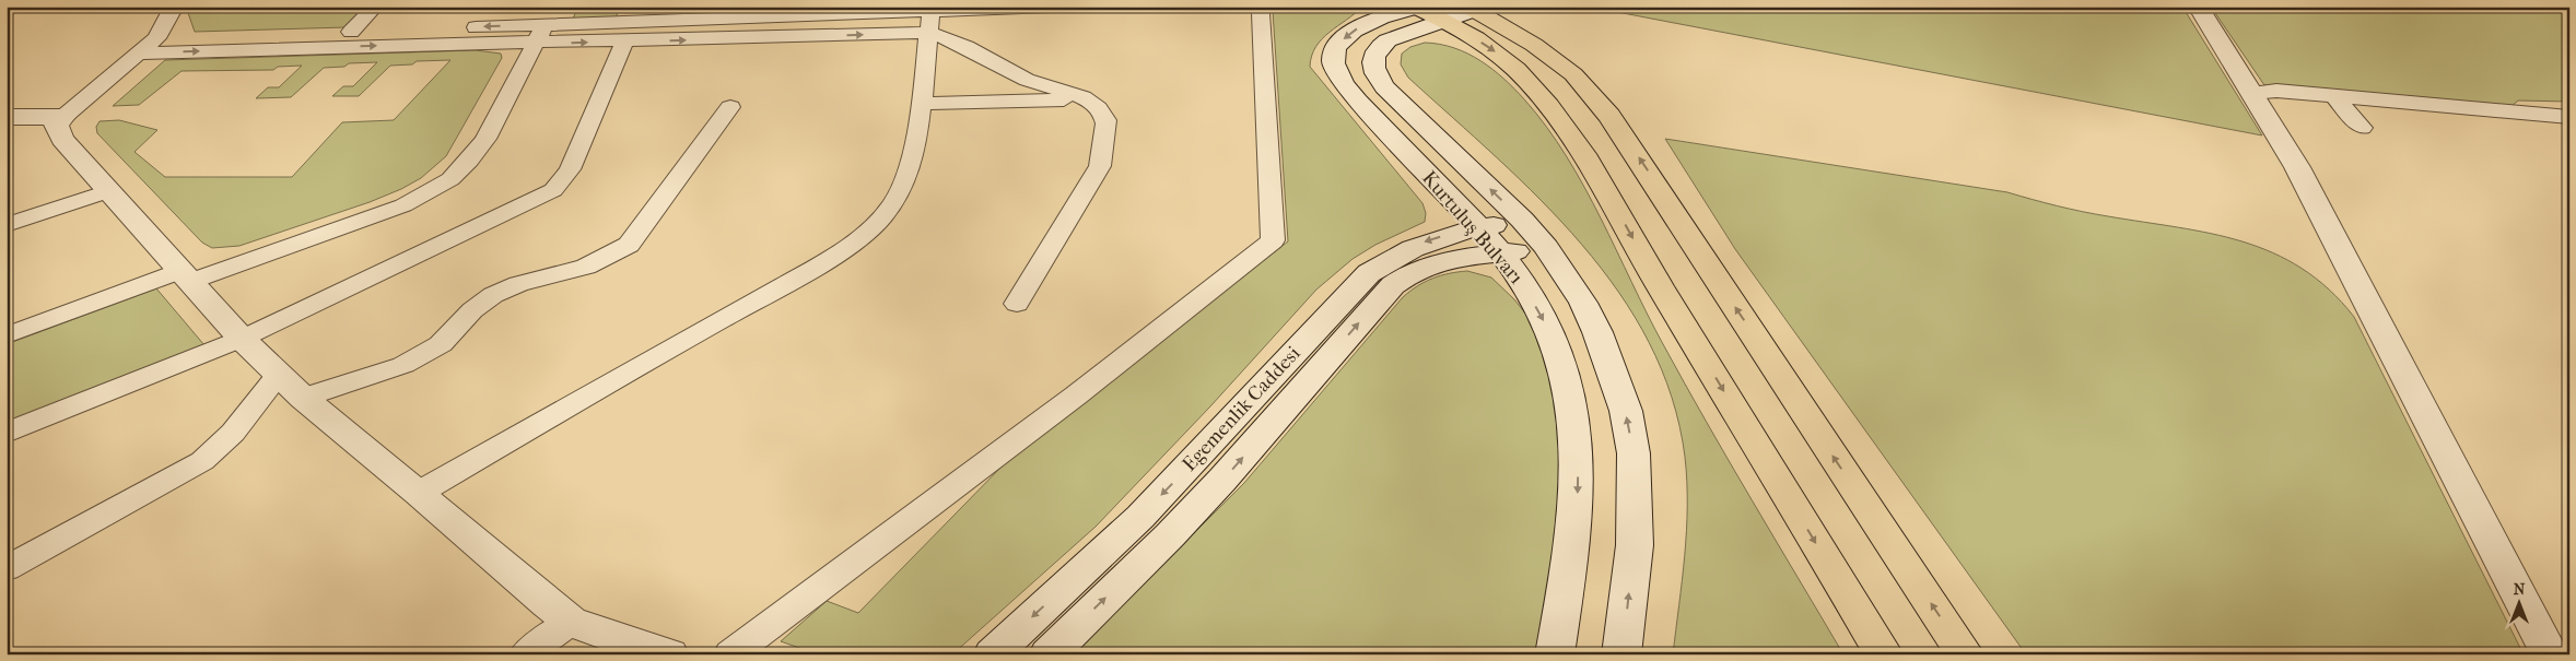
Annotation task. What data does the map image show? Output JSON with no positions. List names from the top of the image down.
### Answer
{
  "streets": {
    "main road": ["Kurtuluş Bulvarı", "Egemenlik Caddesi"]
  },
  "crossings": [
    ["Kurtuluş Bulvarı", "Egemenlik Caddesi"]
  ],
  "north": "top"
}
